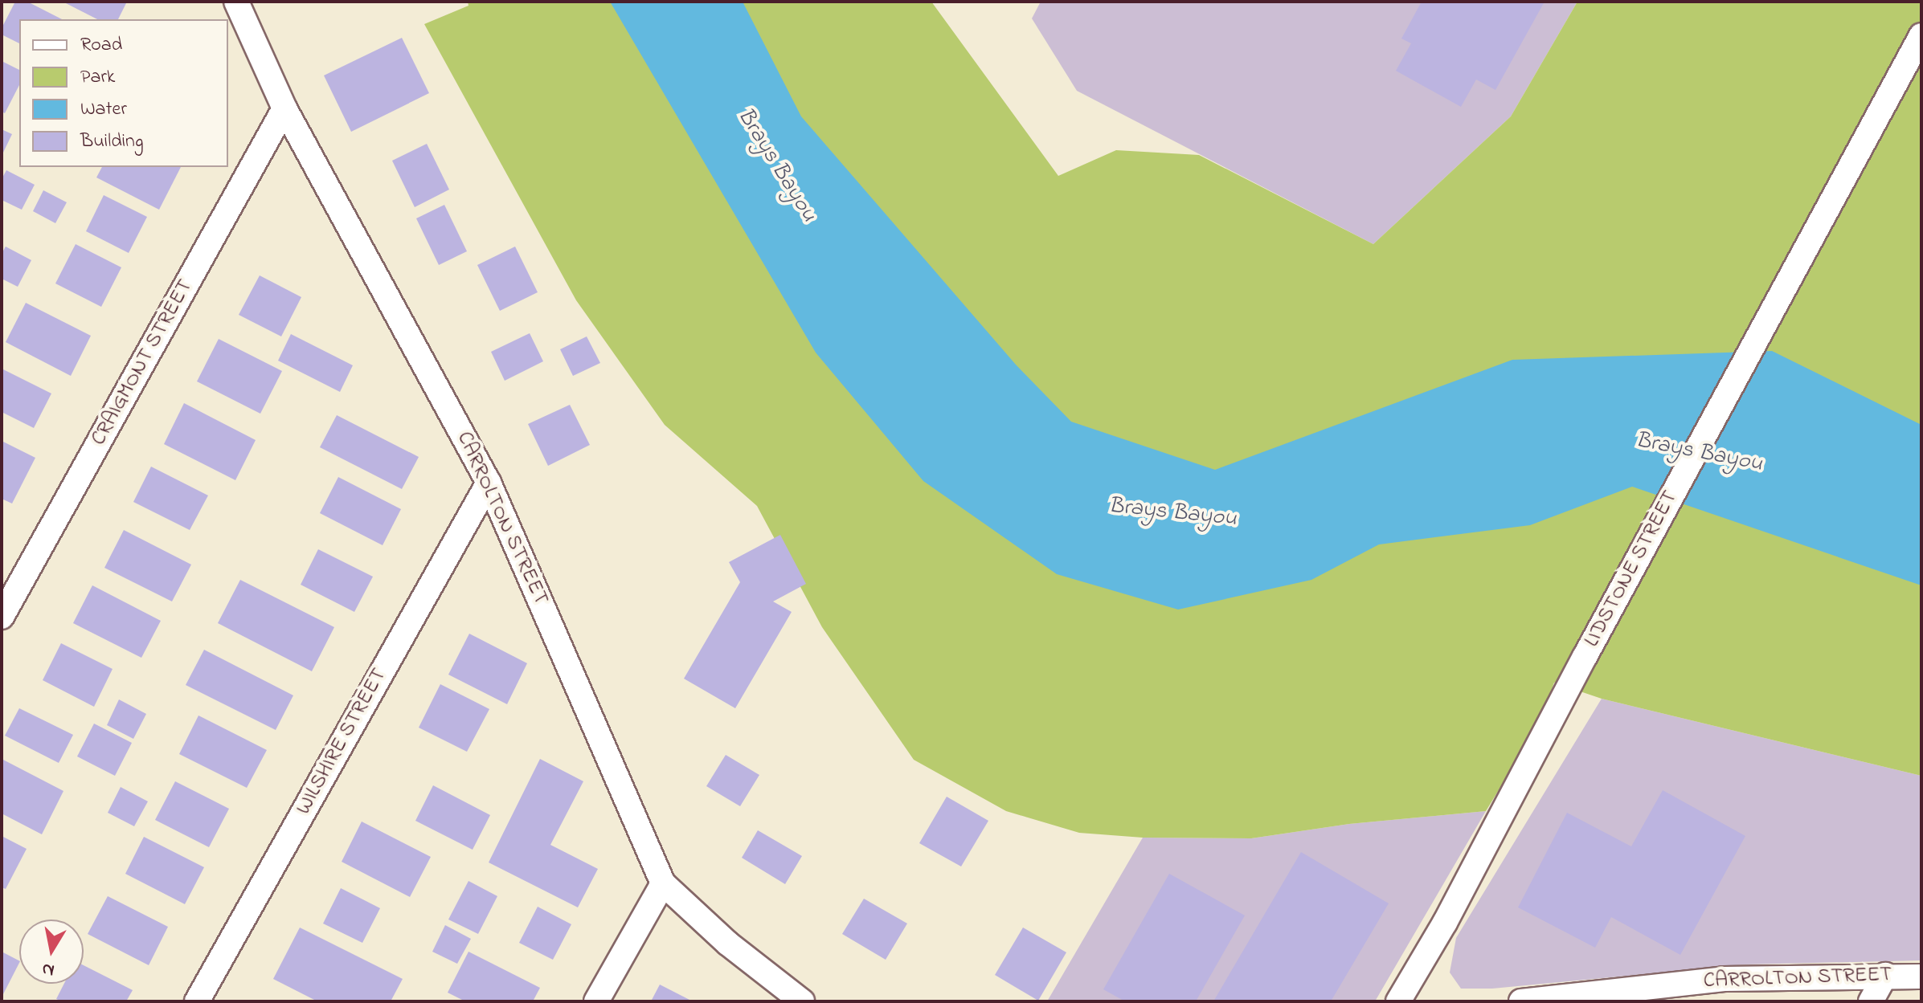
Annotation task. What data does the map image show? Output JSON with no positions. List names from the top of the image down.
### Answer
{
  "streets": {
    "street": [
      "CRAIGMONT STREET",
      "CARROLTON STREET",
      "LIDSTONE STREET",
      "WILSHIRE STREET"
    ]
  },
  "crossings": [
    ["CRAIGMONT STREET", "CARROLTON STREET"],
    ["CARROLTON STREET", "WILSHIRE STREET"]
  ],
  "water": ["Brays Bayou"],
  "legend": [
    "Road",
    "Park",
    "Water",
    "Building"
  ],
  "north": "bottom"
}
